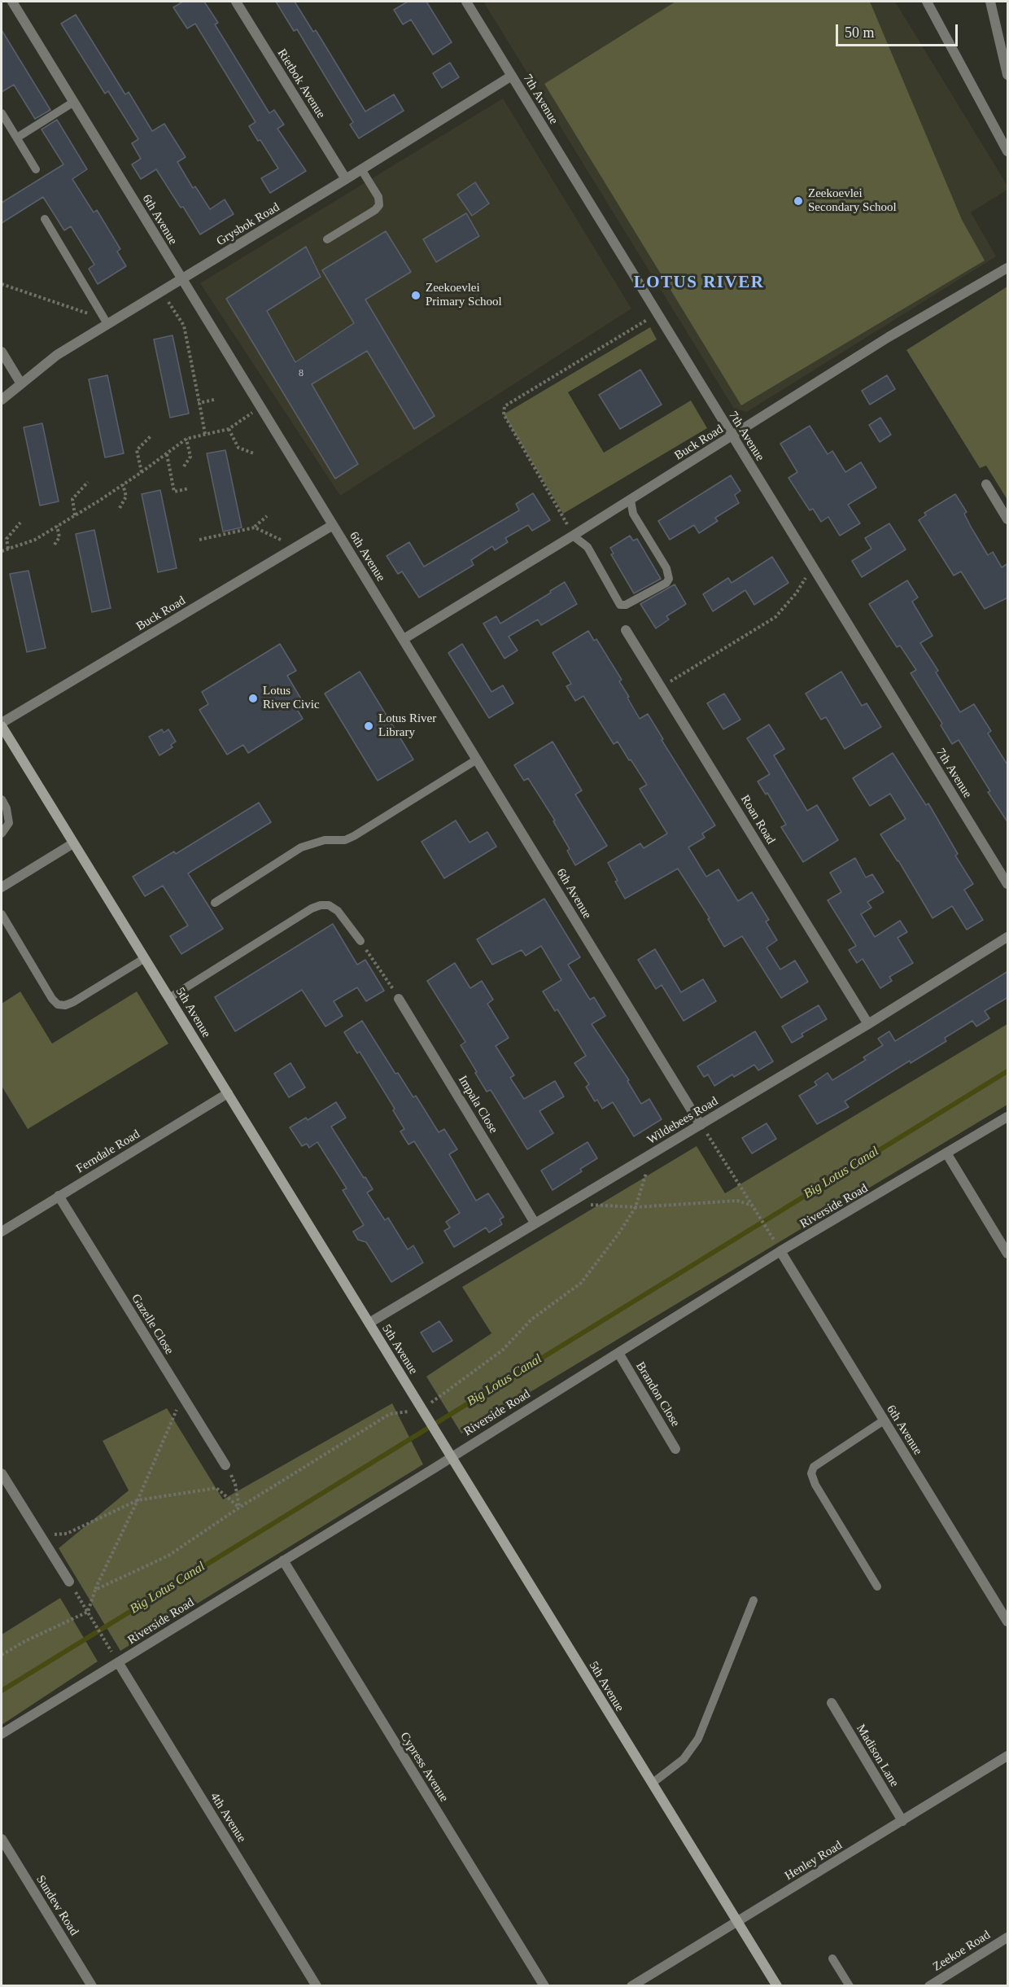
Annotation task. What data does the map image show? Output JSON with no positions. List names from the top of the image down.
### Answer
{
  "streets": {
    "main road": ["5th Avenue"],
    "street": [
      "Rietbok Avenue",
      "7th Avenue",
      "6th Avenue",
      "Grysbok Road",
      "Buck Road",
      "Roan Road",
      "Impala Close",
      "Wildebees Road",
      "Ferndale Road",
      "Riverside Road",
      "Gazelle Close",
      "Brandon Close",
      "Madison Lane",
      "Cypress Avenue",
      "4th Avenue",
      "Henley Road",
      "Sundew Road",
      "Zeekoe Road"
    ]
  },
  "crossings": [
    ["Rietbok Avenue", "Grysbok Road"],
    ["7th Avenue", "Grysbok Road"],
    ["7th Avenue", "Buck Road"],
    ["6th Avenue", "Grysbok Road"],
    ["6th Avenue", "Buck Road"],
    ["6th Avenue", "Wildebees Road"],
    ["6th Avenue", "Riverside Road"],
    ["Buck Road", "5th Avenue"],
    ["Roan Road", "Wildebees Road"],
    ["5th Avenue", "Wildebees Road"],
    ["5th Avenue", "Ferndale Road"],
    ["5th Avenue", "Riverside Road"],
    ["5th Avenue", "Henley Road"],
    ["Impala Close", "Wildebees Road"],
    ["Ferndale Road", "Gazelle Close"],
    ["Riverside Road", "Brandon Close"],
    ["Riverside Road", "Cypress Avenue"],
    ["Riverside Road", "4th Avenue"],
    ["Madison Lane", "Henley Road"]
  ],
  "districts": ["LOTUS RIVER"],
  "water": ["Big Lotus Canal"],
  "places": [
    "Zeekoevlei Secondary School",
    "Zeekoevlei Primary School",
    "Lotus River Civic",
    "Lotus River Library"
  ],
  "house_numbers": ["8"],
  "scale_bar": "50 m"
}
